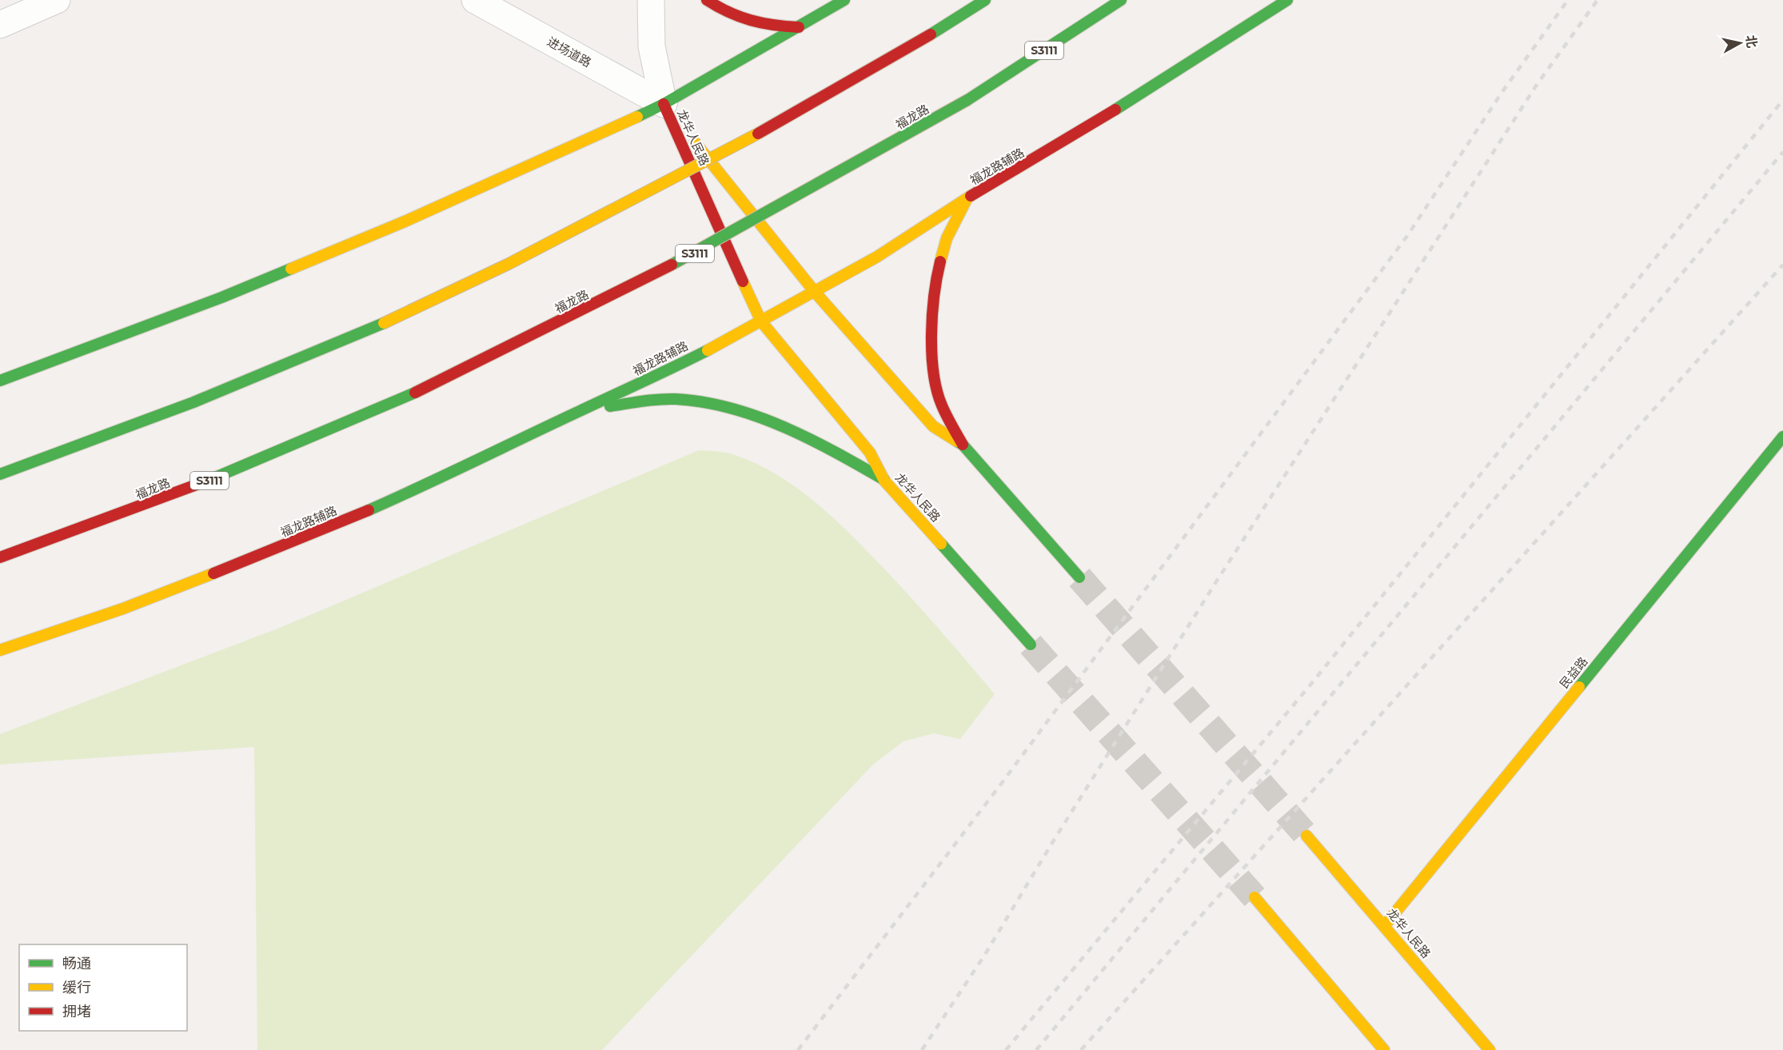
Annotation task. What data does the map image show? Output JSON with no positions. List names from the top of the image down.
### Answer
{
  "streets": {
    "main road": [
      "S3111",
      "福龙路",
      "龙华人民路",
      "福龙路辅路",
      "民益路"
    ],
    "street": ["进场道路"]
  },
  "crossings": [
    ["进场道路", "龙华人民路"],
    ["龙华人民路", "福龙路辅路"],
    ["龙华人民路", "民益路"]
  ],
  "legend": ["畅通", "缓行", "拥堵"],
  "north": "right"
}
